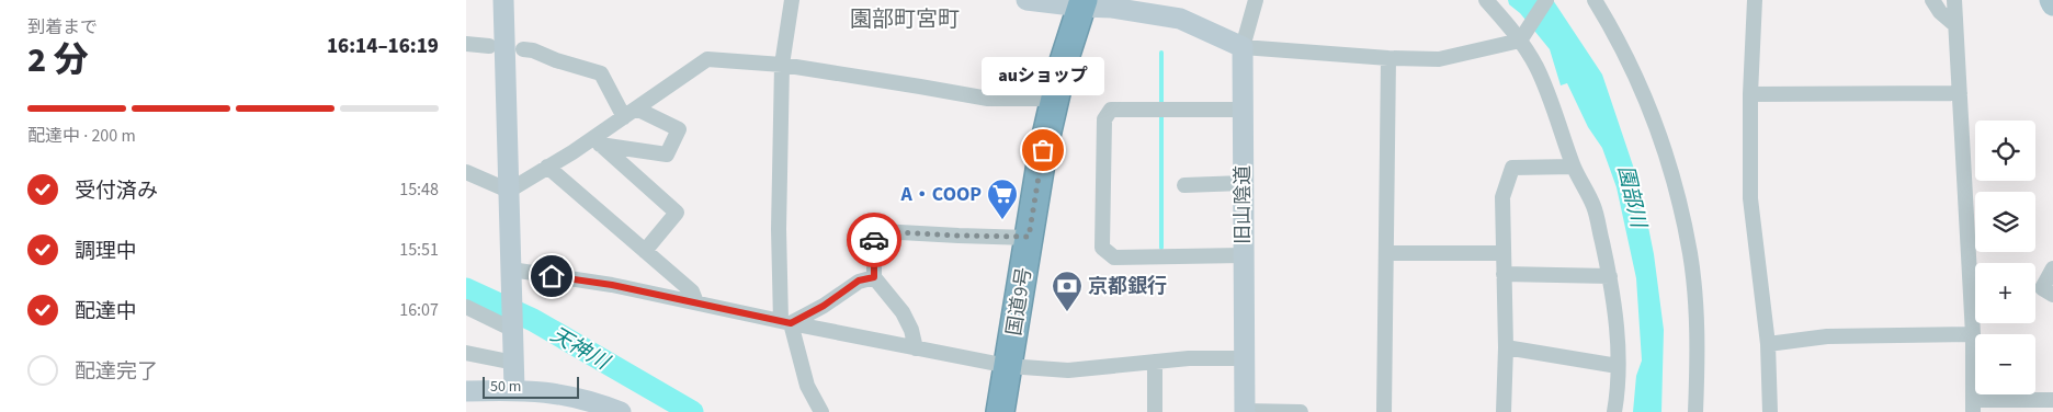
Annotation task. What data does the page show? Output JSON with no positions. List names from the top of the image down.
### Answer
{
  "streets": {
    "highway": ["国道9号"],
    "street": ["旧山陰道"]
  },
  "districts": ["園部町宮町"],
  "water": ["園部川", "天神川"],
  "places": {
    "other": ["auショップ"],
    "supermarket": ["A・COOP"],
    "bank": ["京都銀行"]
  },
  "scale_bar": "50 m",
  "page": {
    "heading": ["2 分", "到着まで", "16:14–16:19"],
    "bubble": "auショップ",
    "bar": "配達中 · 200 m",
    "map_buttons": ["+", "−"],
    "list": [
      ["受付済み", "15:48"],
      ["調理中", "15:51"],
      ["配達中", "16:07"],
      "配達完了"
    ],
    "scale": "50 m"
  }
}
